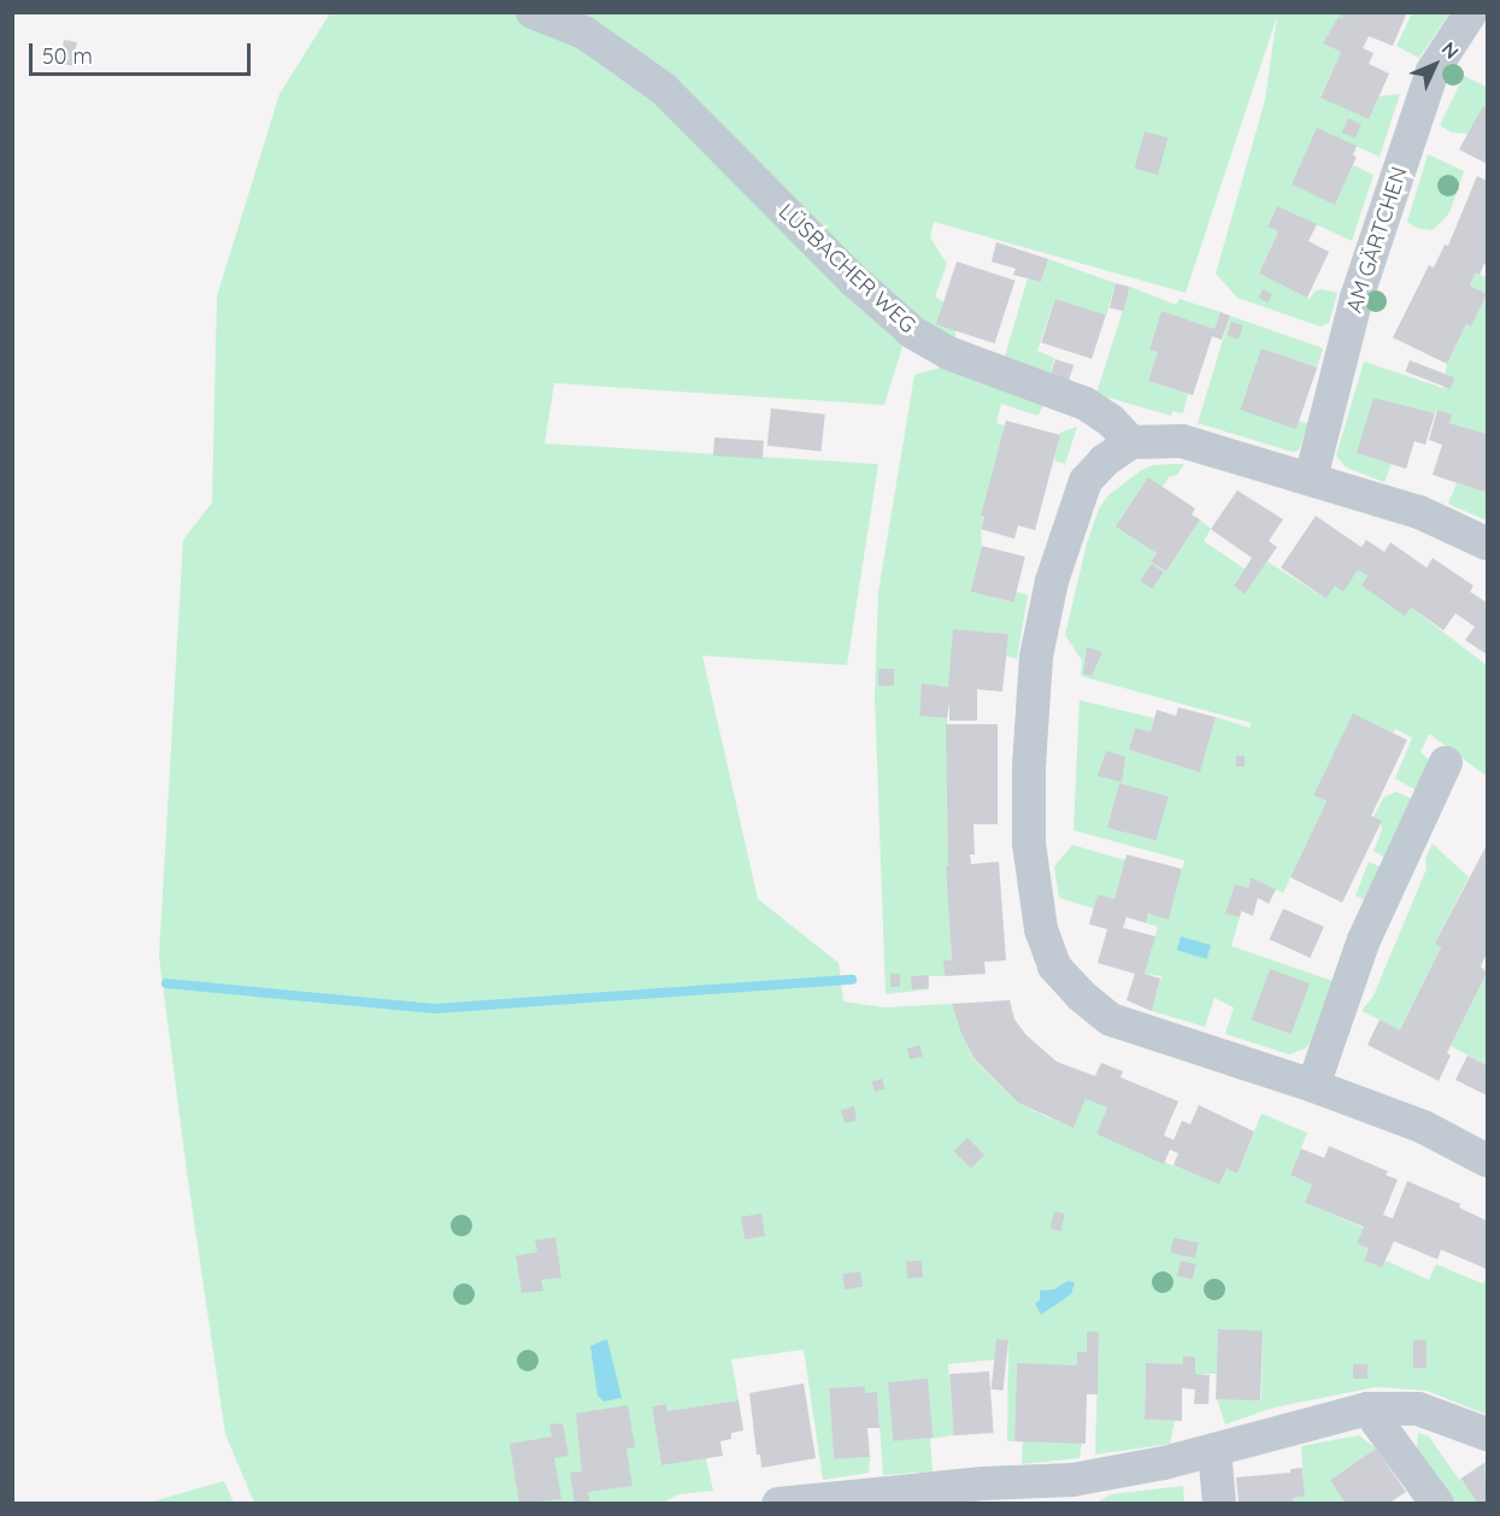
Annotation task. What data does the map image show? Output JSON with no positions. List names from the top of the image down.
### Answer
{
  "streets": {
    "street": ["AM GÄRTCHEN", "LÜSBACHER WEG"]
  },
  "scale_bar": "50 m",
  "north": "top right"
}
